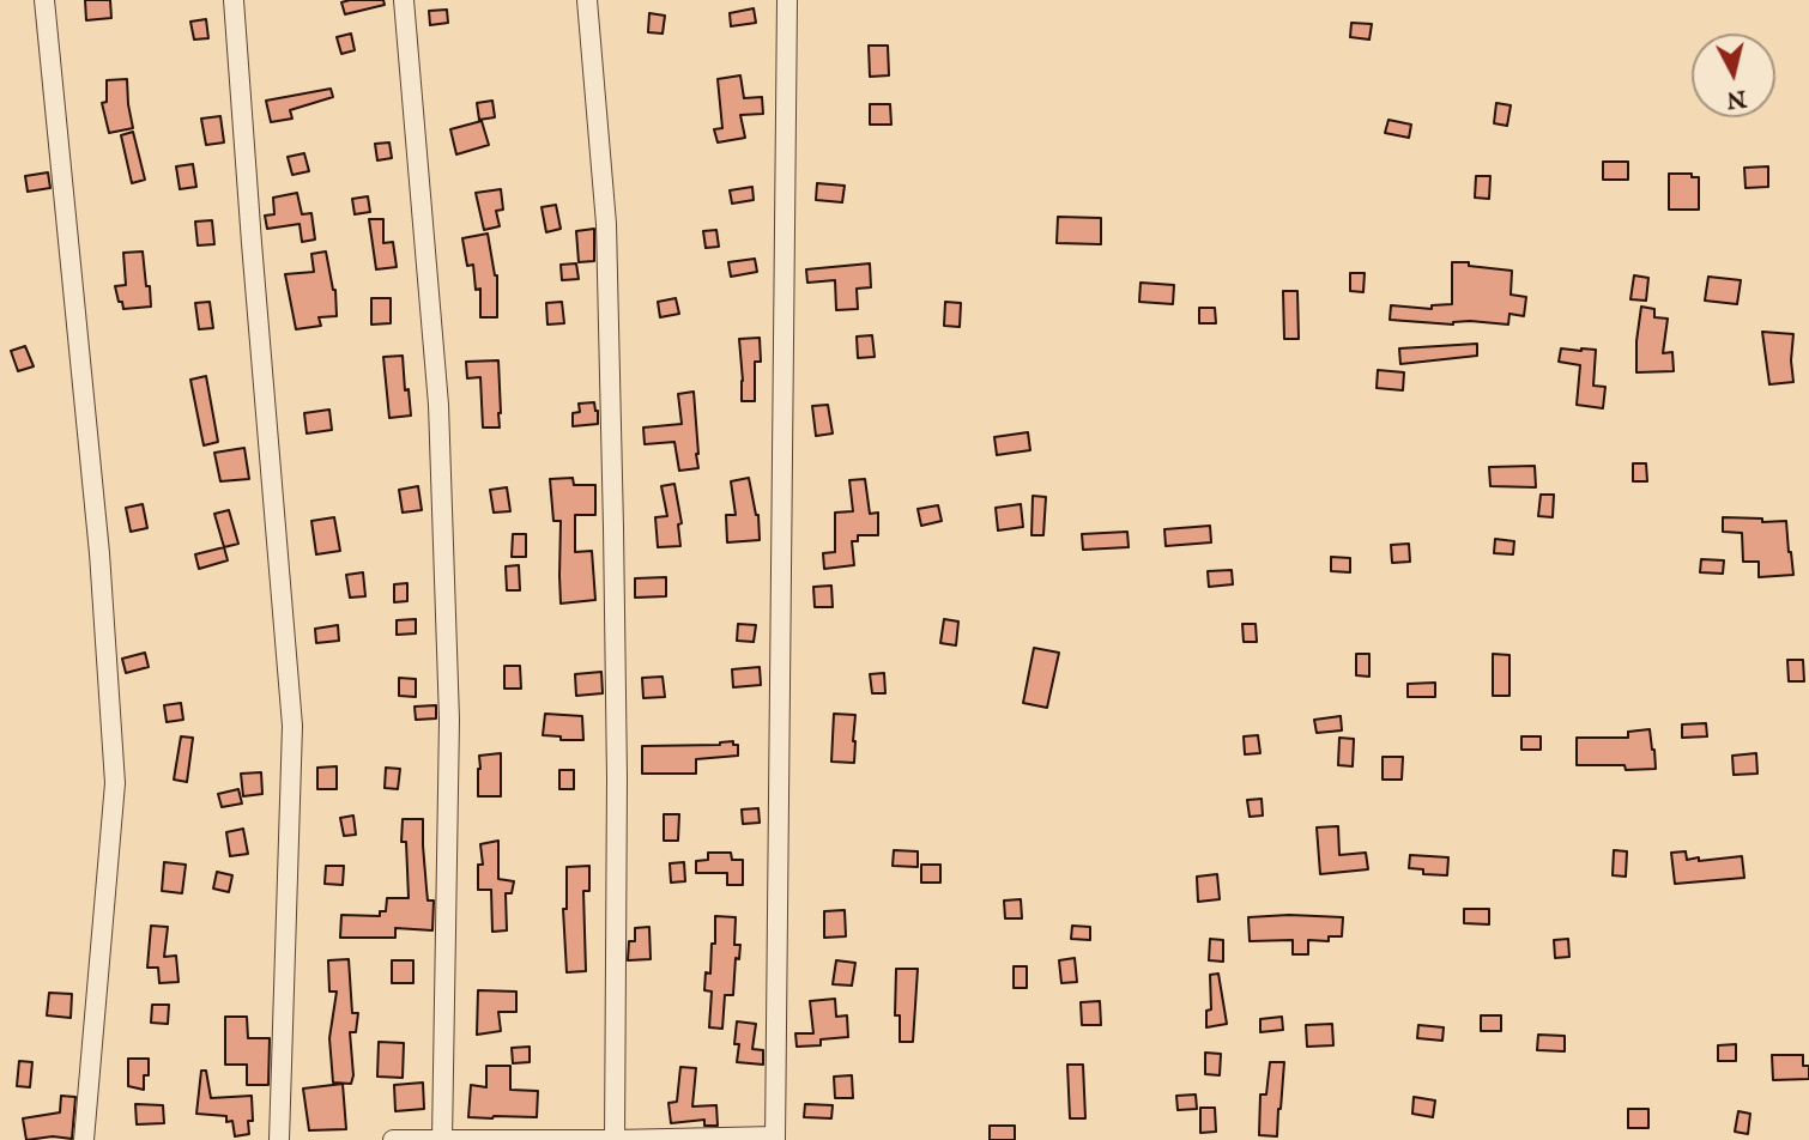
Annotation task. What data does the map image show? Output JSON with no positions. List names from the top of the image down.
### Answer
{
  "north": "bottom"
}
